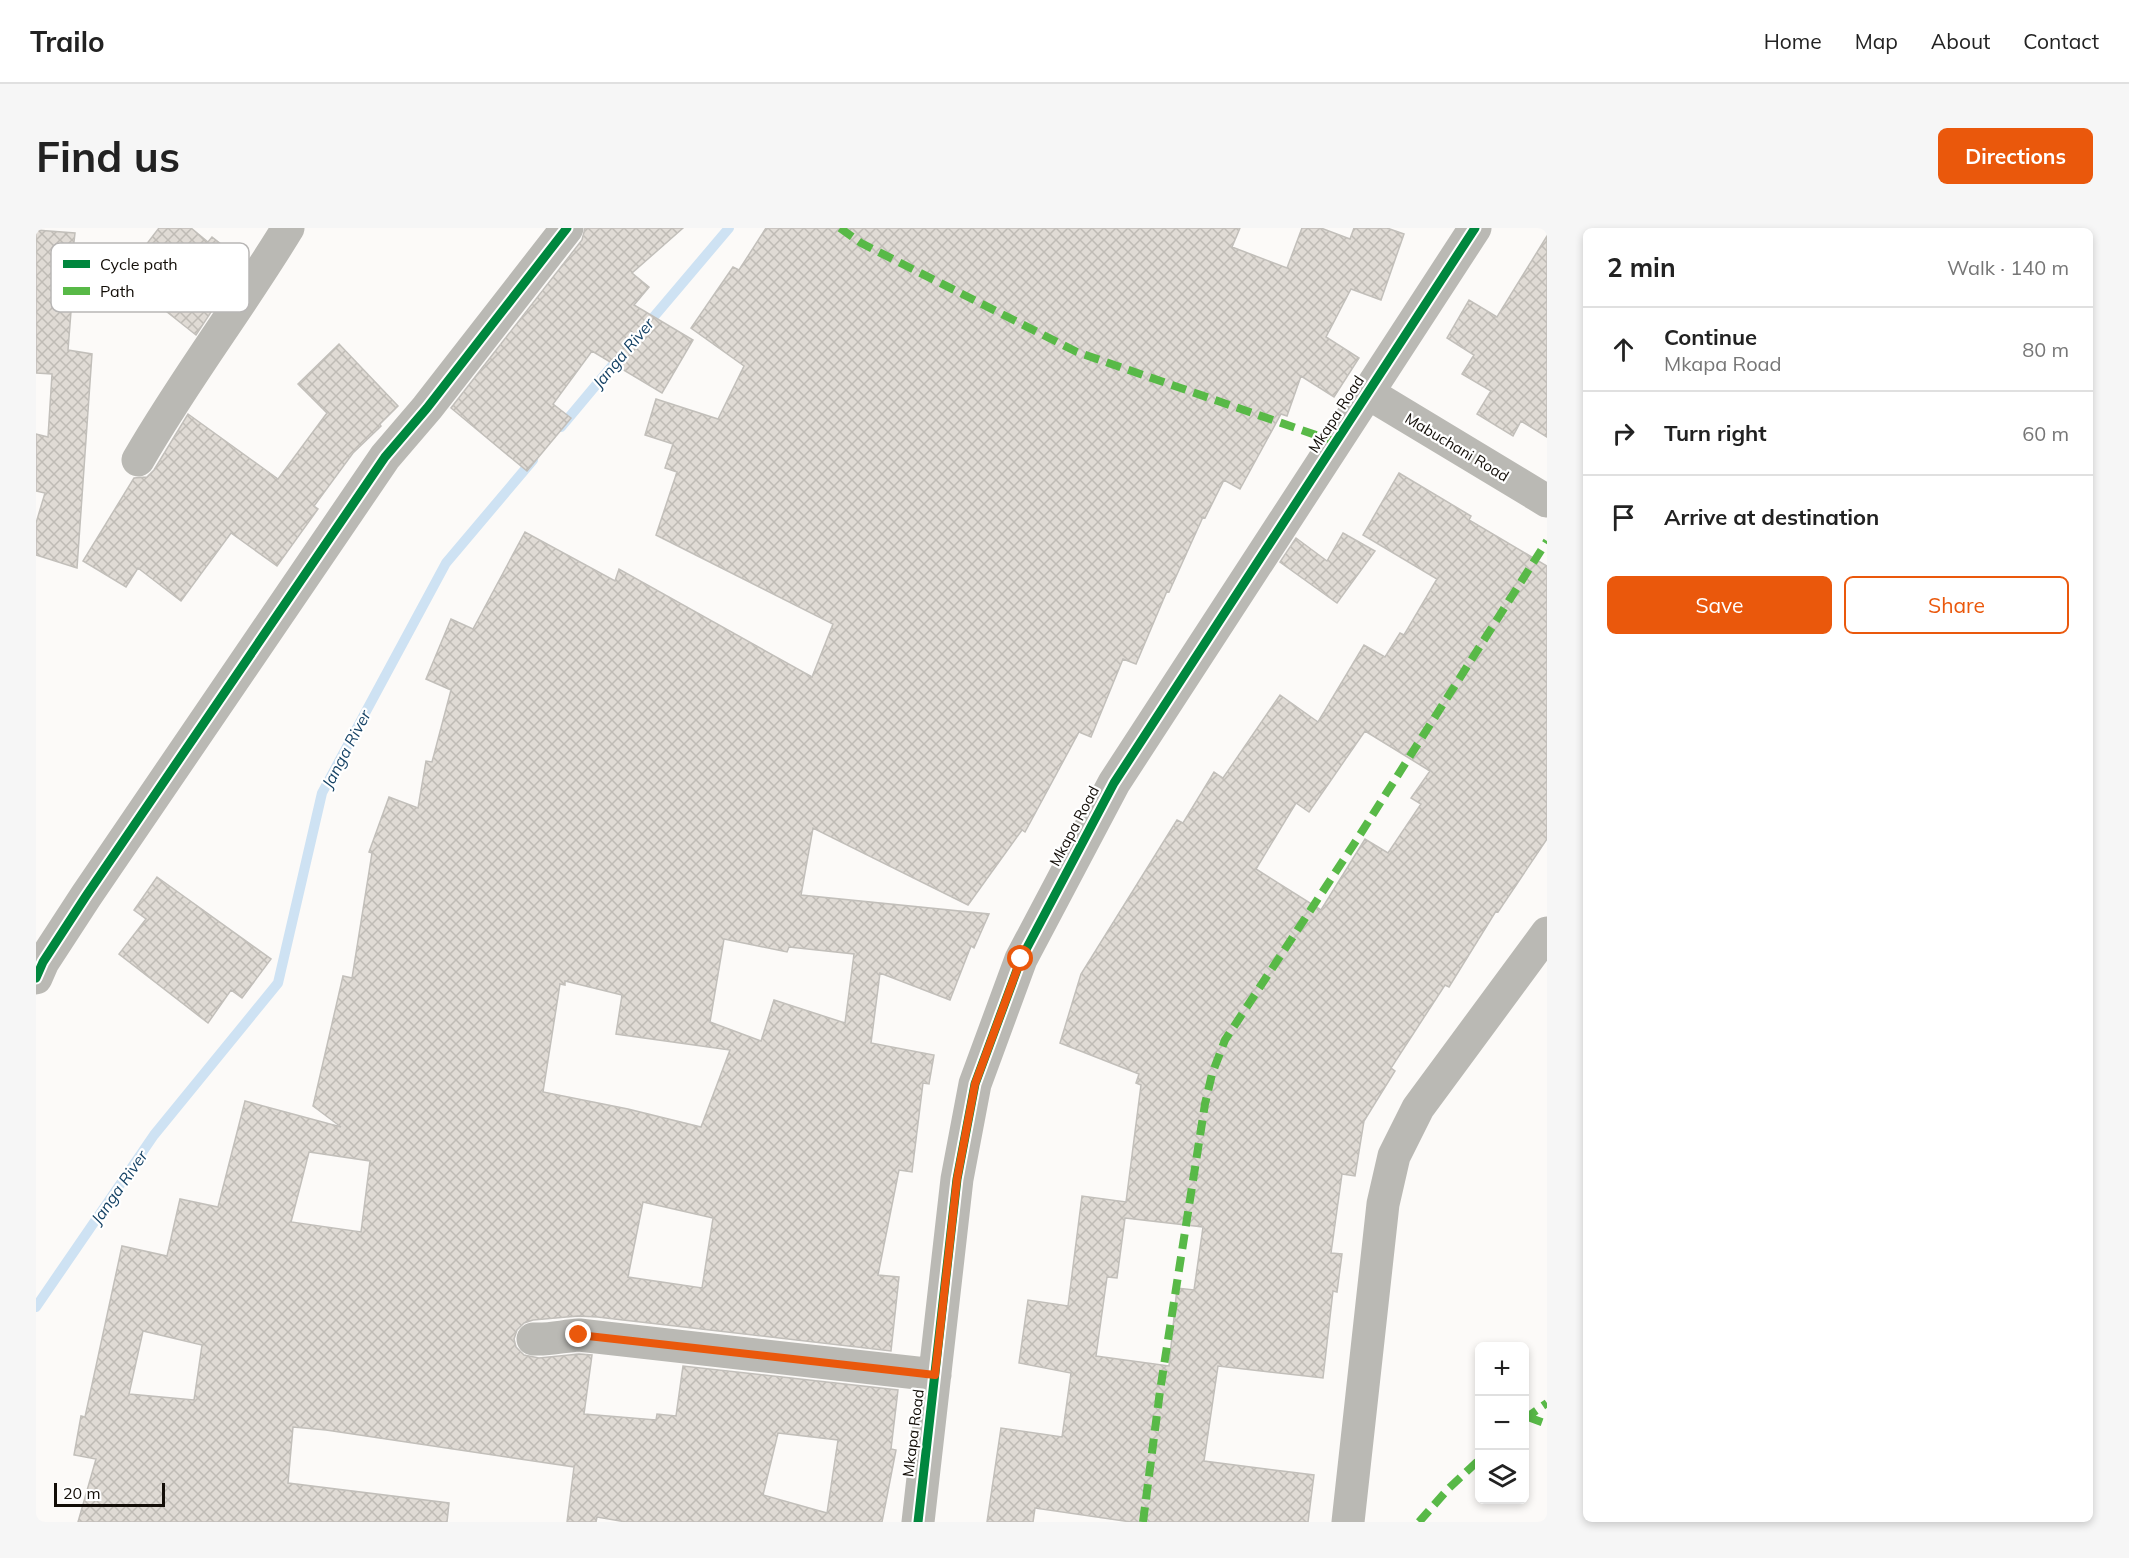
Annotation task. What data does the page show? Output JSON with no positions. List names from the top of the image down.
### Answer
{
  "streets": {
    "street": ["Mkapa Road", "Mabuchani Road"]
  },
  "crossings": [
    ["Mkapa Road", "Mabuchani Road"]
  ],
  "water": ["Janga River"],
  "legend": ["Cycle path", "Path"],
  "scale_bar": "20 m",
  "page": {
    "header": "Trailo",
    "nav": [
      "Home",
      "Map",
      "About",
      "Contact"
    ],
    "buttons": [
      "Directions",
      ["Save", "Share"]
    ],
    "title": "Find us",
    "heading": ["2 min", "Walk · 140 m"],
    "list": [
      ["Continue", "Mkapa Road", "80 m"],
      ["Turn right", "60 m"],
      "Arrive at destination"
    ],
    "map_buttons": ["+", "−"],
    "scale": "20 m"
  }
}
